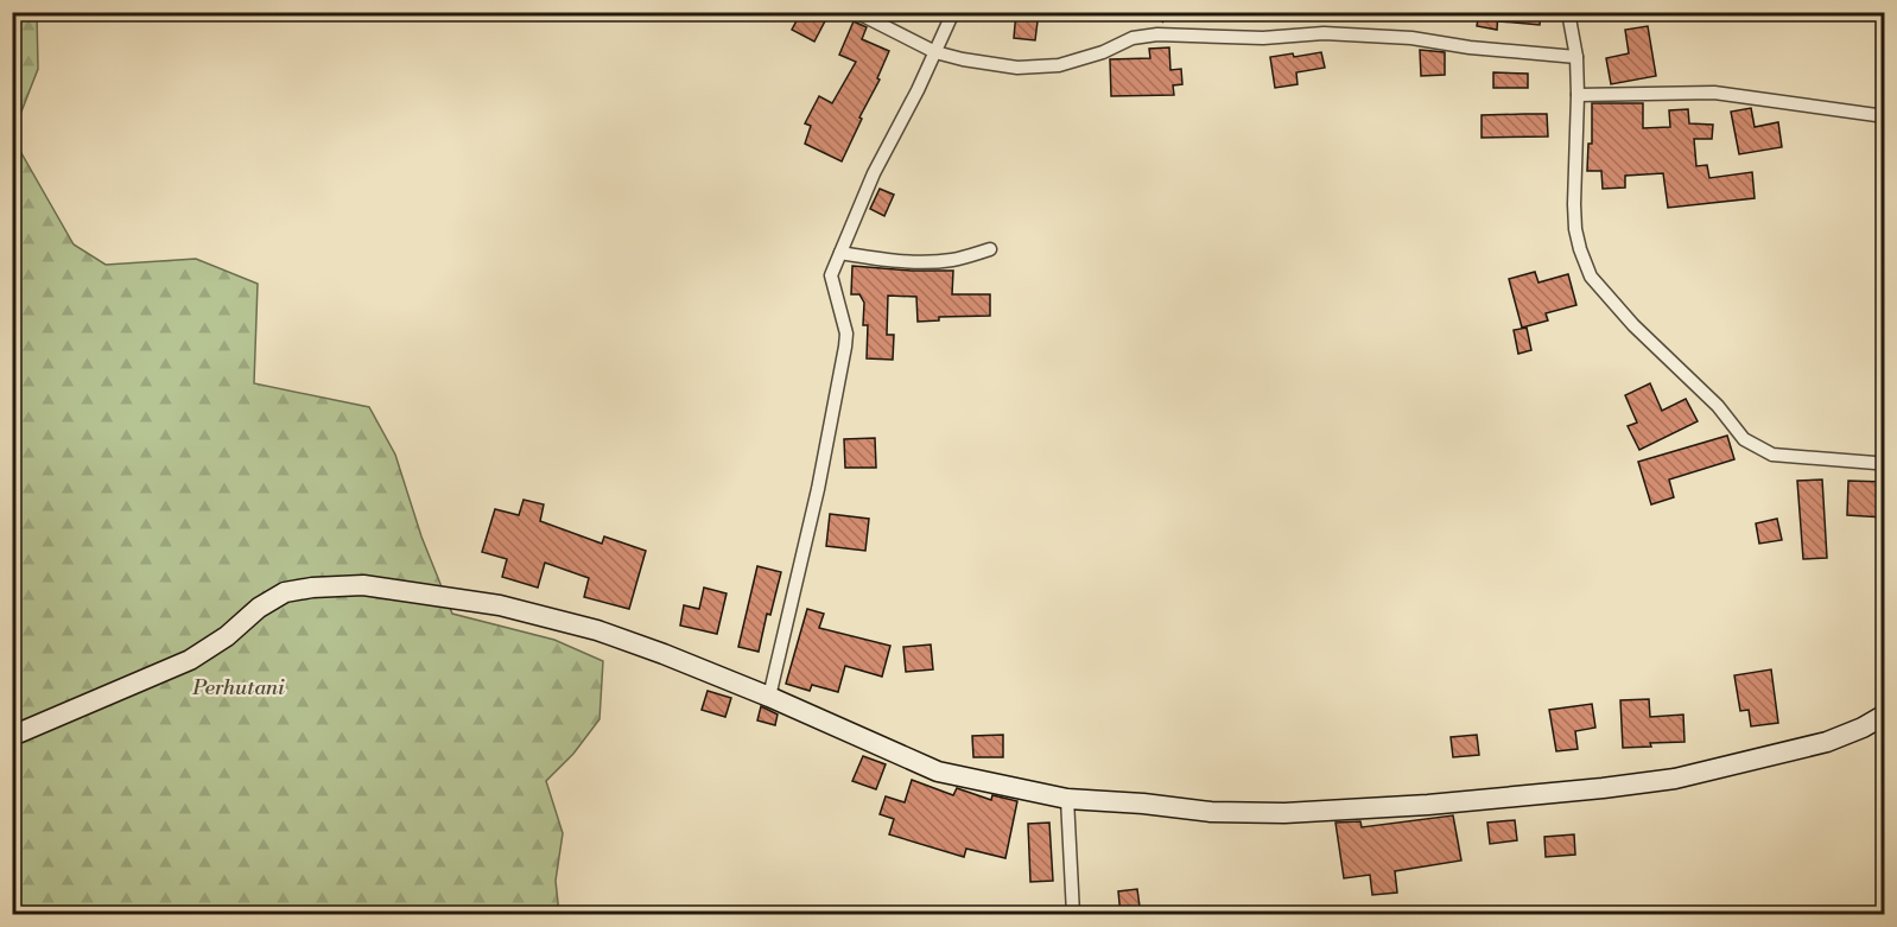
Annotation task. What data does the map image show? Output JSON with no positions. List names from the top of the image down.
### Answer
{
  "parks": ["Perhutani"]
}
